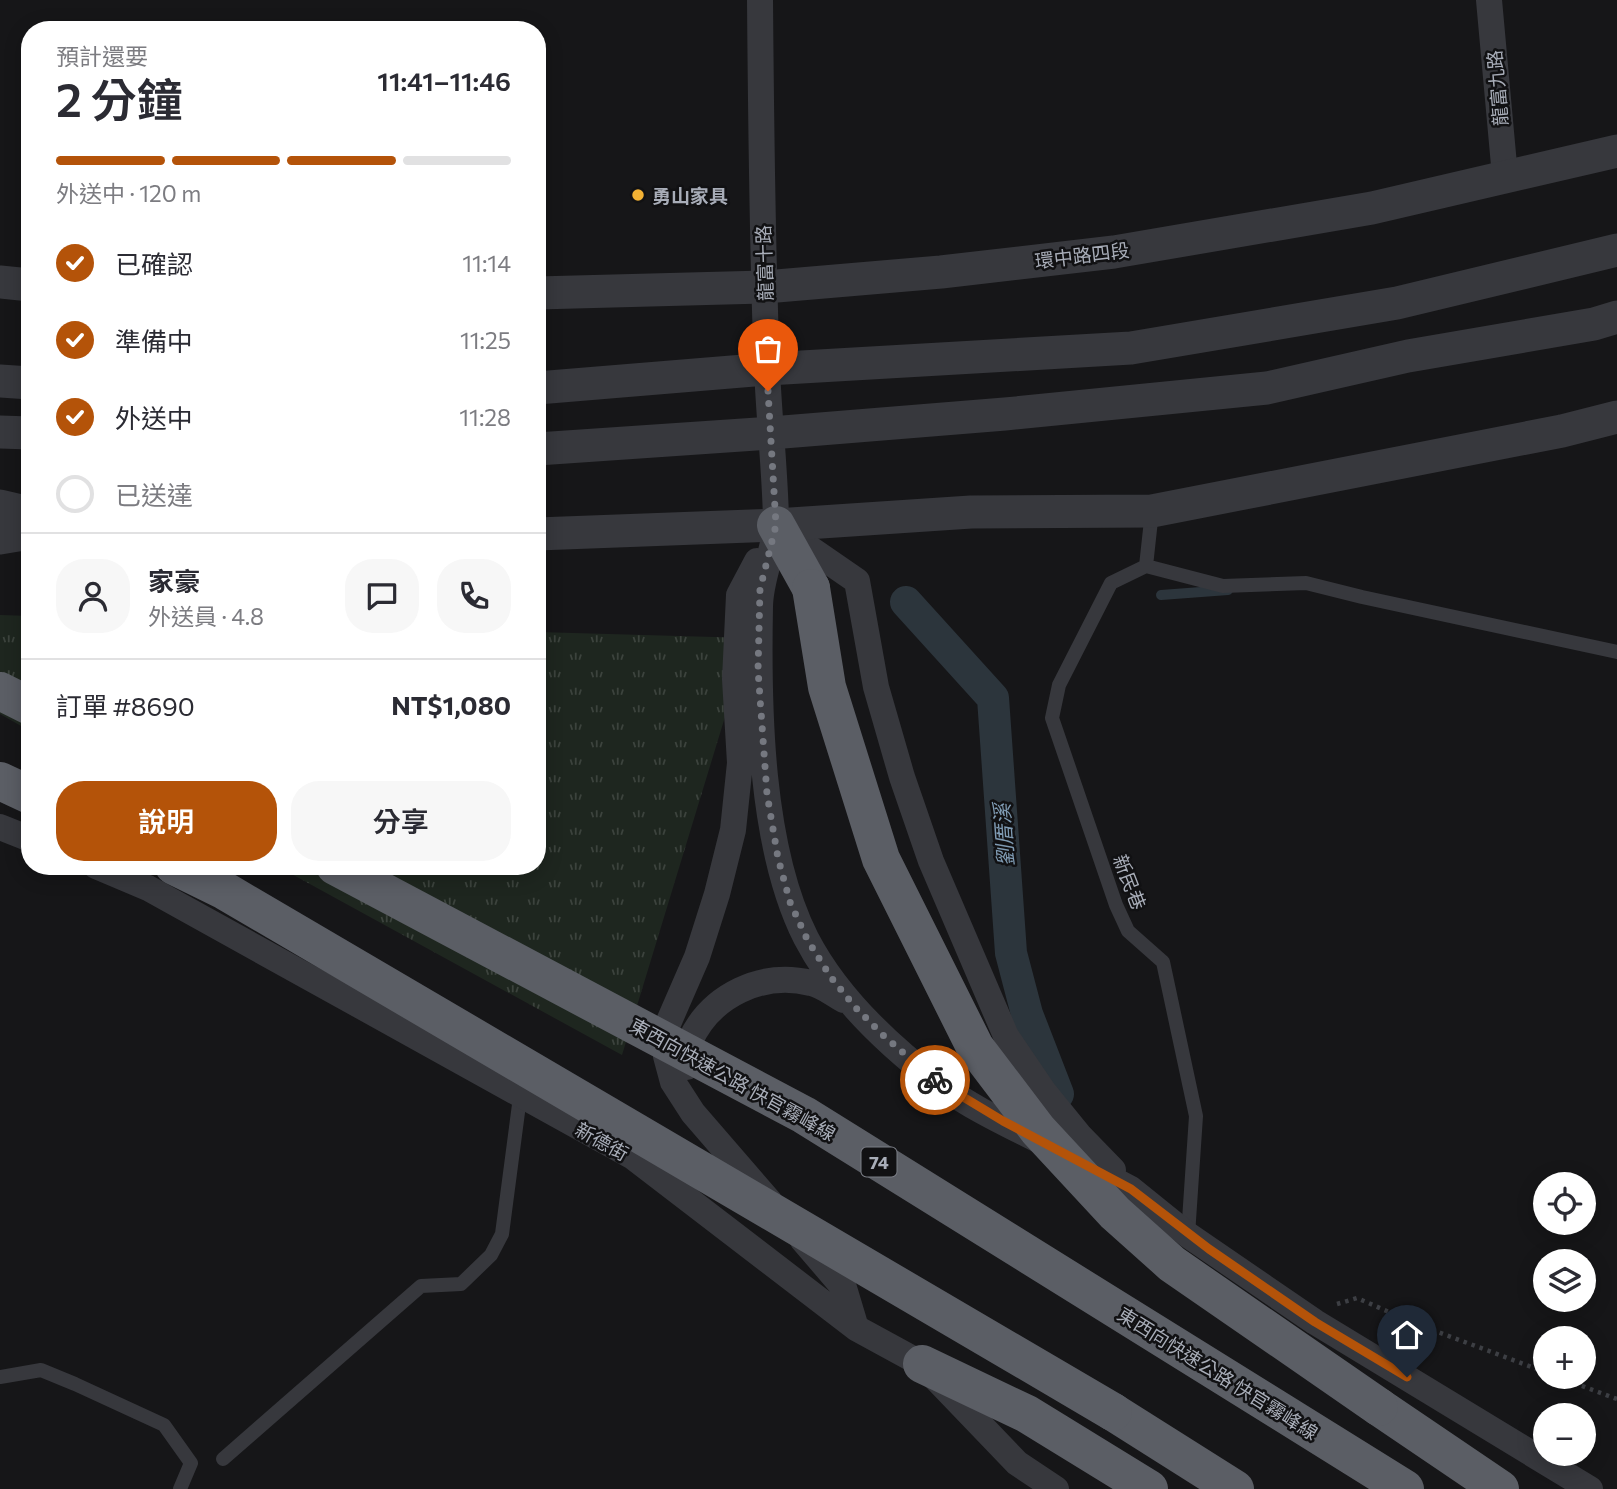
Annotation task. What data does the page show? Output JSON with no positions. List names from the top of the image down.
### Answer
{
  "streets": {
    "highway": ["東西向快速公路 快官霧峰線", "74"],
    "street": [
      "龍富九路",
      "環中路四段",
      "龍富十路",
      "新德街"
    ],
    "lane": ["新民巷"]
  },
  "crossings": [
    ["龍富九路", "環中路四段"],
    ["環中路四段", "龍富十路"]
  ],
  "water": ["劉厝溪"],
  "places": ["勇山家具"],
  "page": {
    "heading": ["2 分鐘", "預計還要", "11:41–11:46"],
    "panel": [
      "家豪",
      "外送員 · 4.8",
      "訂單 #8690",
      "NT$1,080"
    ],
    "bar": "外送中 · 120 m",
    "list": [
      ["已確認", "11:14"],
      ["準備中", "11:25"],
      ["外送中", "11:28"],
      "已送達"
    ],
    "buttons": ["說明", "分享"],
    "map_buttons": ["+", "−"]
  }
}
